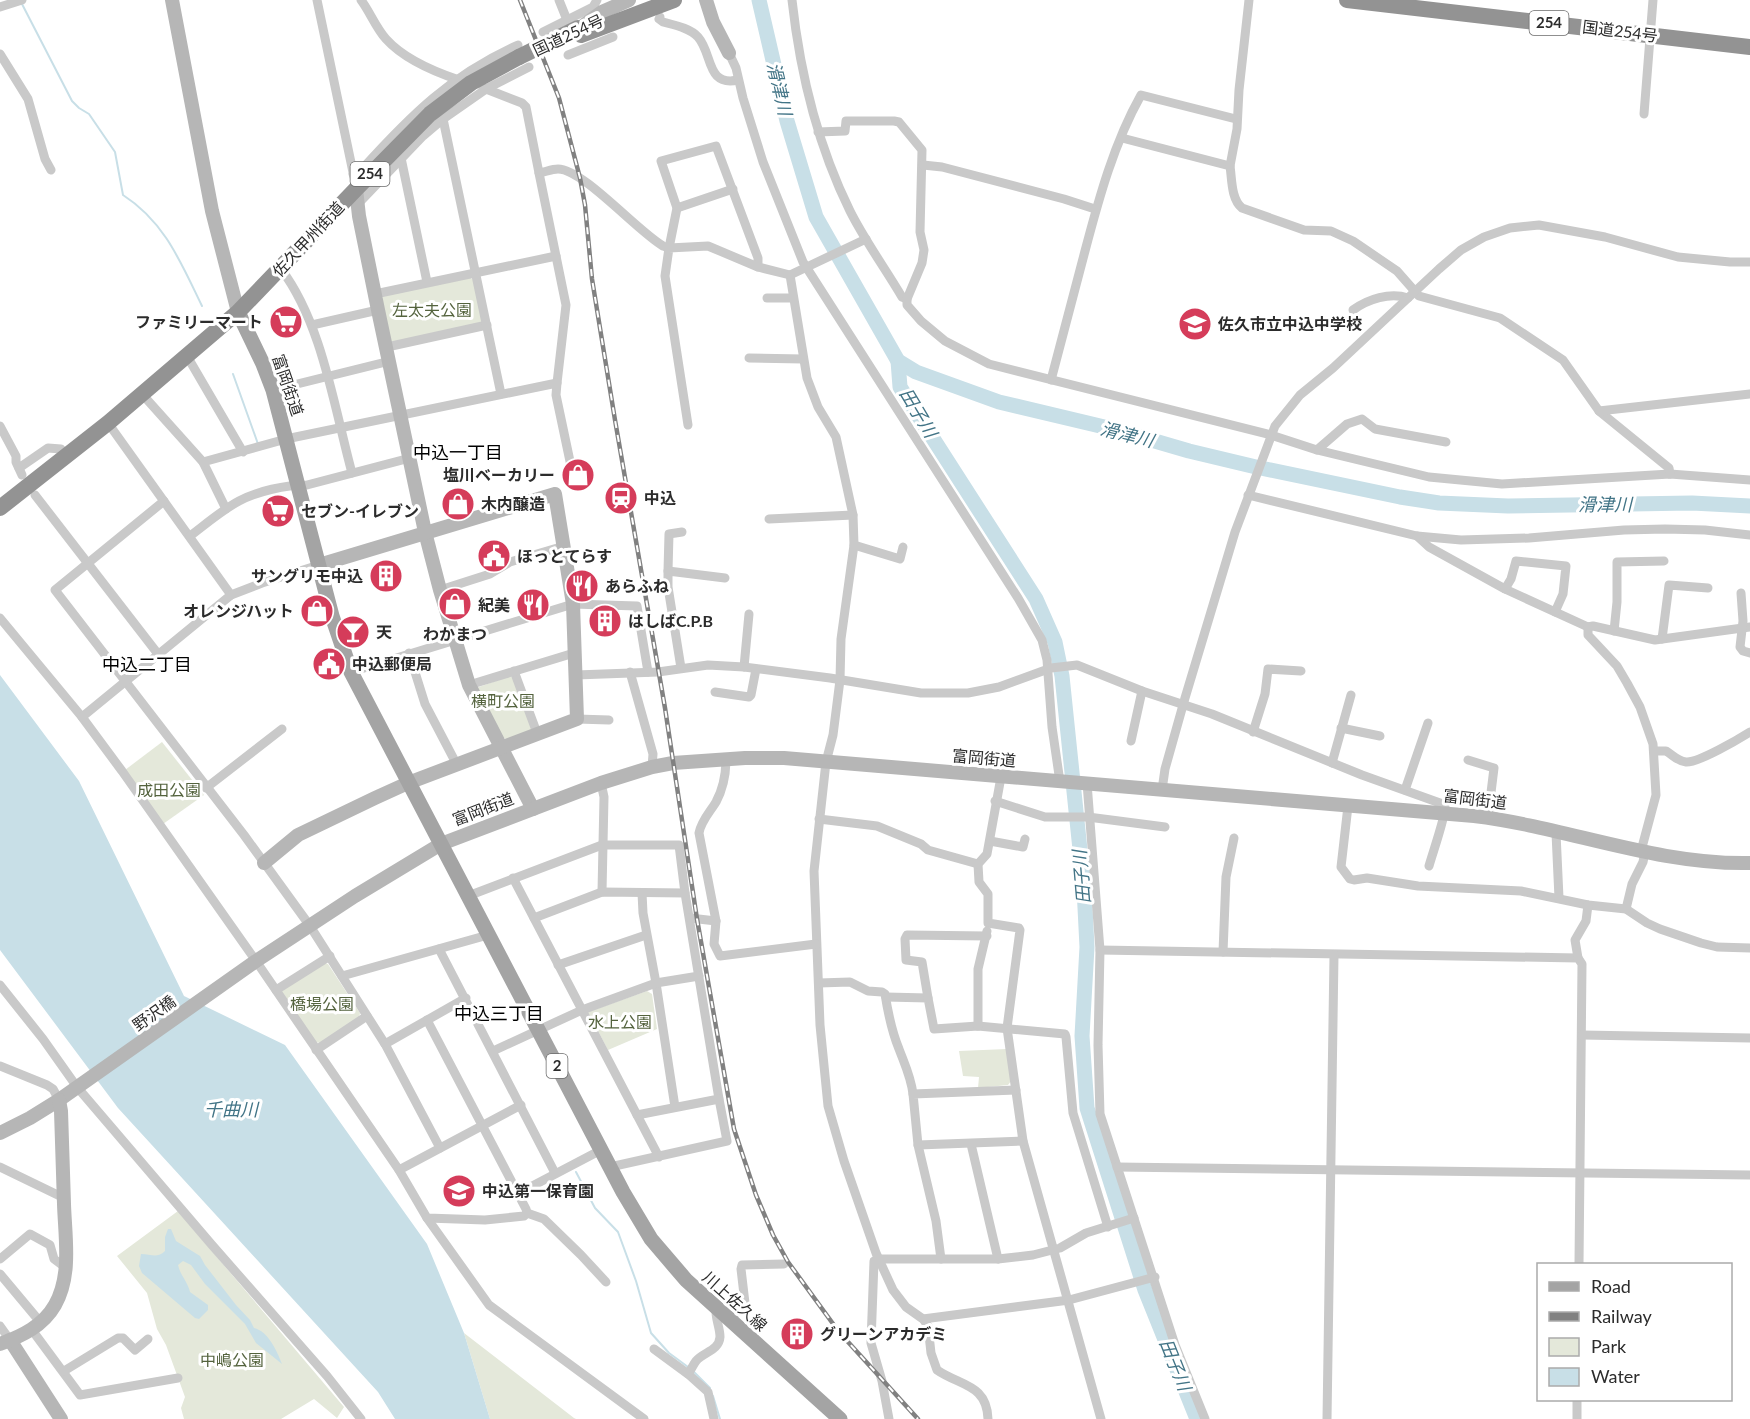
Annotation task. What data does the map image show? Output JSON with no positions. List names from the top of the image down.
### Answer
{
  "streets": {
    "highway": ["254", "国道254号", "佐久甲州街道"],
    "main road": [
      "富岡街道",
      "野沢橋",
      "2",
      "川上佐久線"
    ]
  },
  "crossings": [
    ["国道254号", "佐久甲州街道"],
    ["佐久甲州街道", "富岡街道"],
    ["富岡街道", "野沢橋"],
    ["富岡街道", "2"],
    ["野沢橋", "2"],
    ["2", "川上佐久線"]
  ],
  "districts": ["中込一丁目", "中込二丁目", "中込三丁目"],
  "water": ["滑津川", "田子川", "千曲川"],
  "parks": [
    "左太夫公園",
    "横町公園",
    "成田公園",
    "橋場公園",
    "水上公園",
    "中嶋公園"
  ],
  "places": {
    "supermarket": ["ファミリーマート", "セブン-イレブン"],
    "school or university": ["佐久市立中込中学校", "中込第一保育園"],
    "shop": [
      "塩川ベーカリー",
      "木内醸造",
      "わかまつ",
      "オレンジハット"
    ],
    "station": ["中込"],
    "public building": ["ほっとてらす", "中込郵便局"],
    "building": ["サングリモ中込", "はしばC.P.B", "グリーンアカデミ"],
    "restaurant": ["あらふね", "紀美"],
    "bar": ["天"]
  },
  "legend": [
    "Road",
    "Railway",
    "Park",
    "Water"
  ]
}
